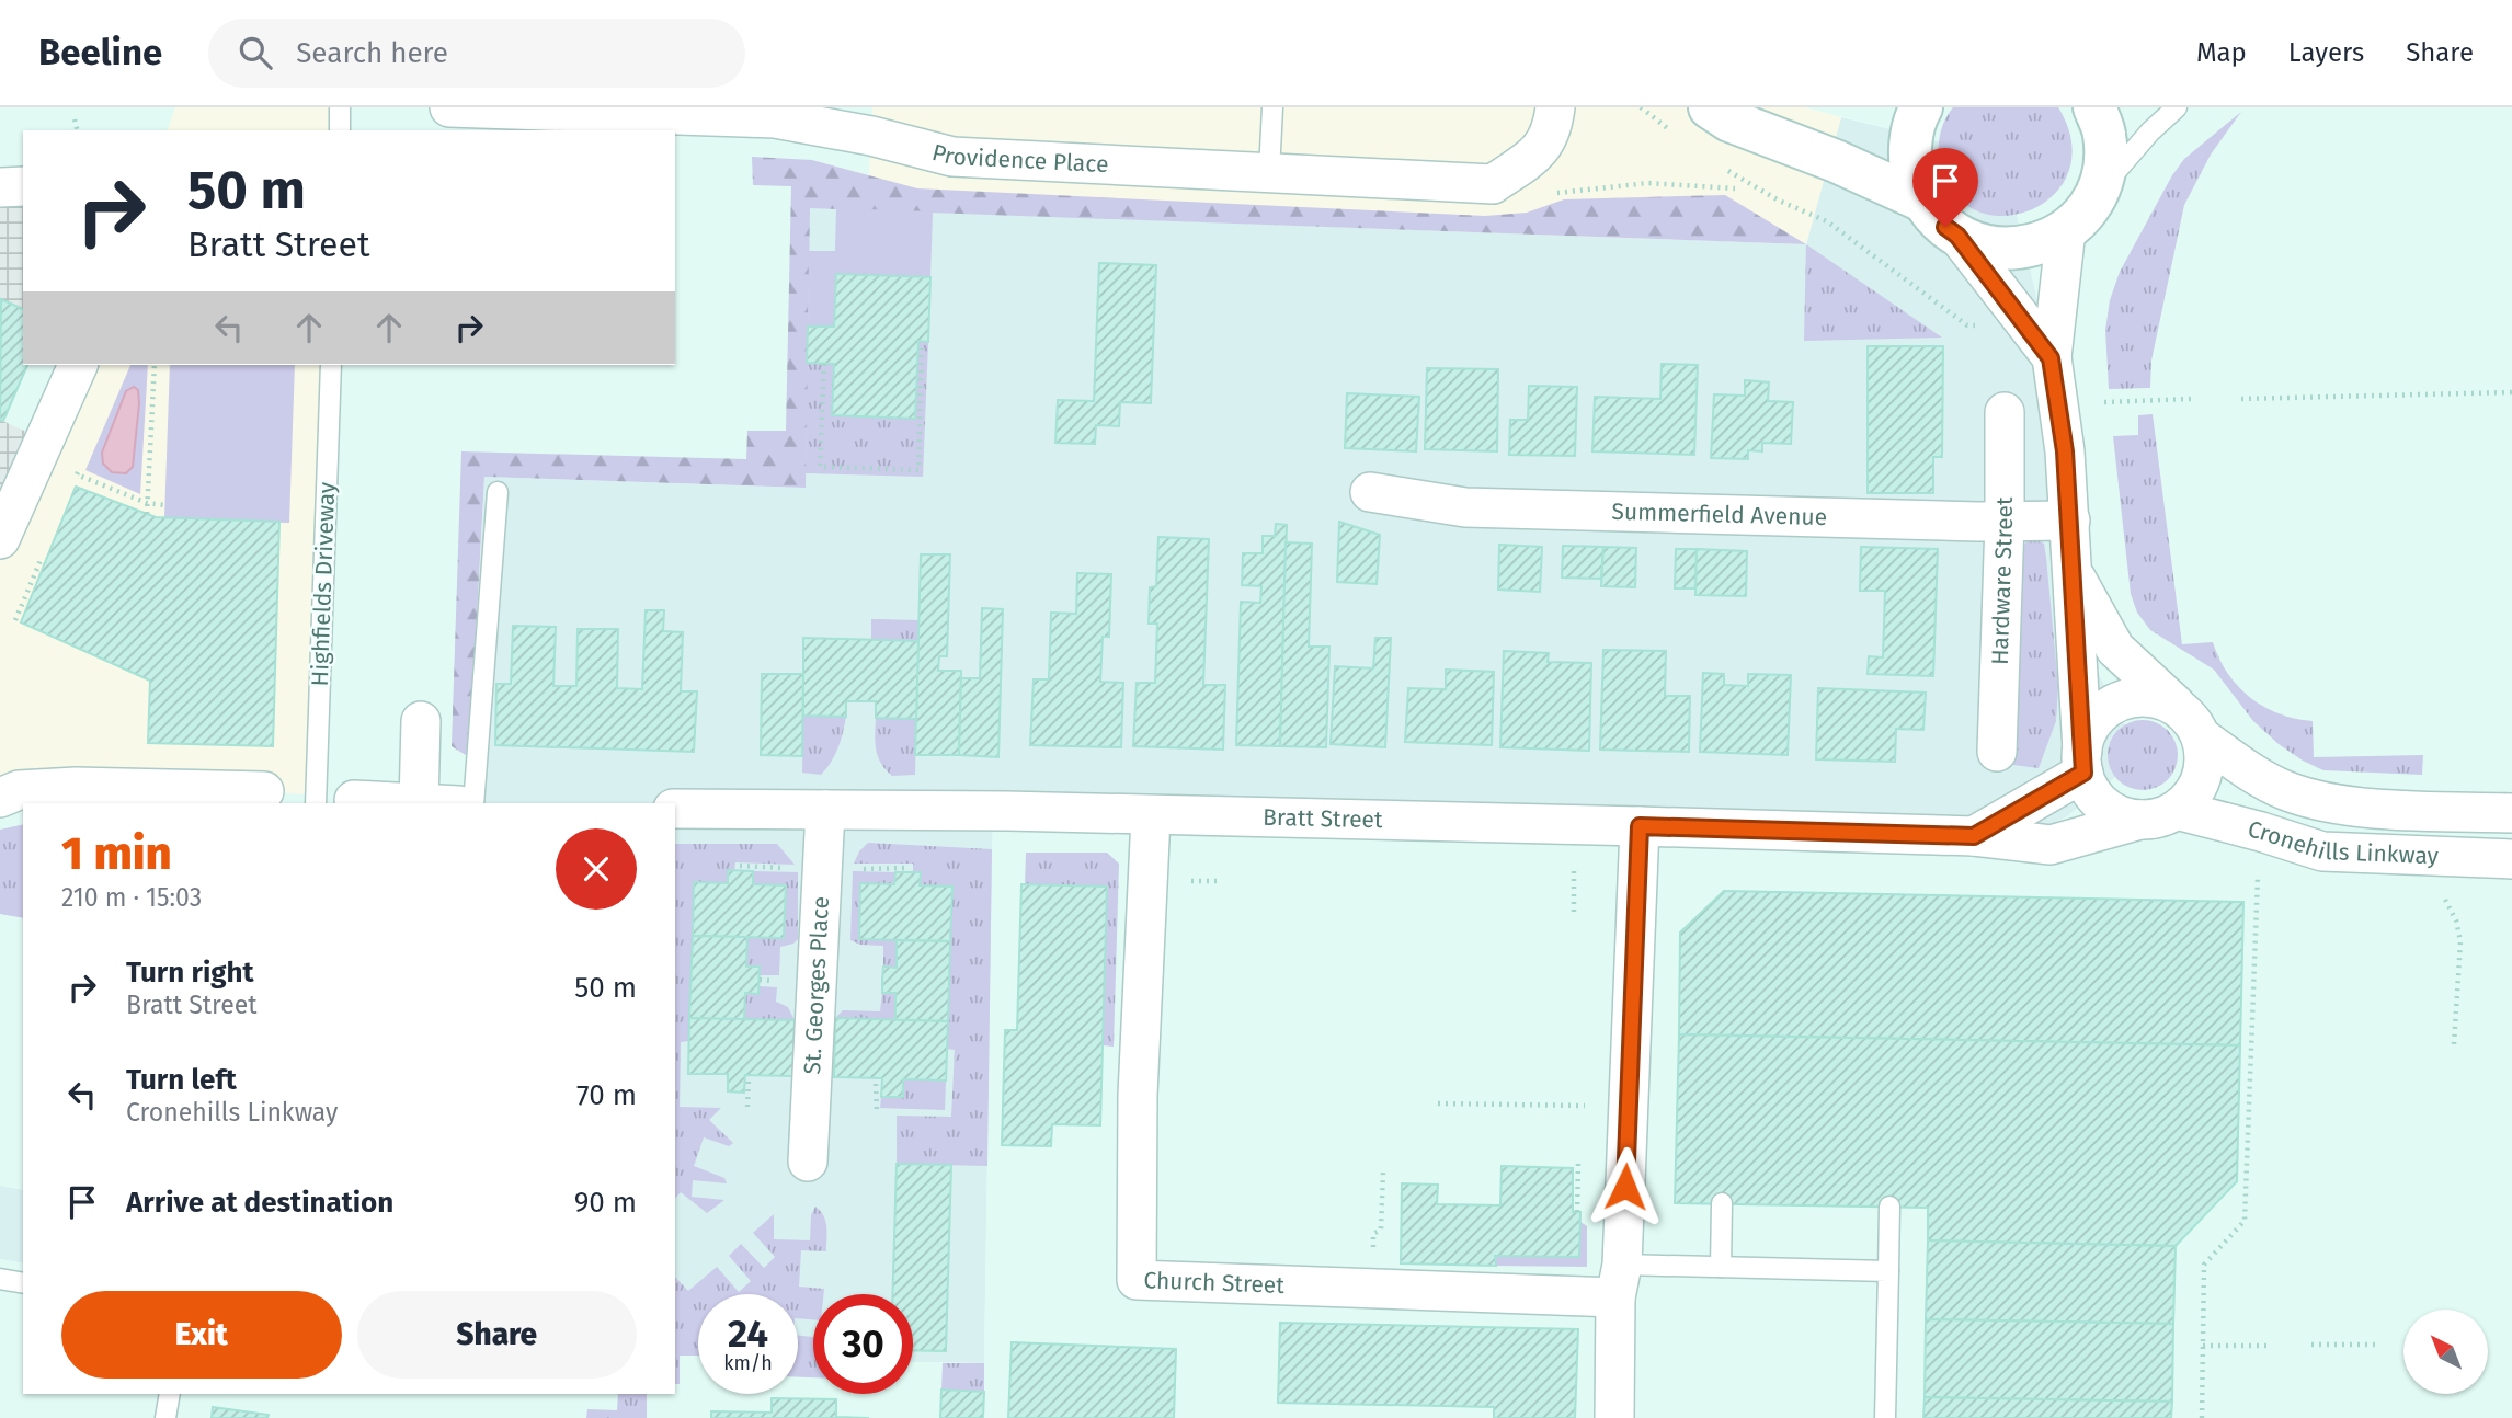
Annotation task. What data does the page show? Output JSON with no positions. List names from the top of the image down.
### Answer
{
  "streets": {
    "street": [
      "Providence Place",
      "Summerfield Avenue",
      "Hardware Street",
      "Bratt Street",
      "Cronehills Linkway",
      "St. Georges Place",
      "Church Street"
    ],
    "lane": ["Highfields Driveway"]
  },
  "crossings": [
    ["Summerfield Avenue", "Hardware Street"],
    ["Summerfield Avenue", "Cronehills Linkway"],
    ["Bratt Street", "Cronehills Linkway"],
    ["Bratt Street", "St. Georges Place"],
    ["Bratt Street", "Church Street"]
  ],
  "north": "top left",
  "page": {
    "header": "Beeline",
    "search": "Search here",
    "nav": ["Map", "Layers", "Share"],
    "turn": ["50 m", "Bratt Street"],
    "heading": ["1 min", "210 m · 15:03"],
    "list": [
      {
        "name": "Turn right",
        "note": "Bratt Street",
        "value": "50 m"
      },
      {
        "name": "Turn left",
        "note": "Cronehills Linkway",
        "value": "70 m"
      },
      {
        "name": "Arrive at destination",
        "value": "90 m"
      }
    ],
    "buttons": ["Exit", "Share"],
    "speed": "24 km/h",
    "limit": "30"
  }
}
